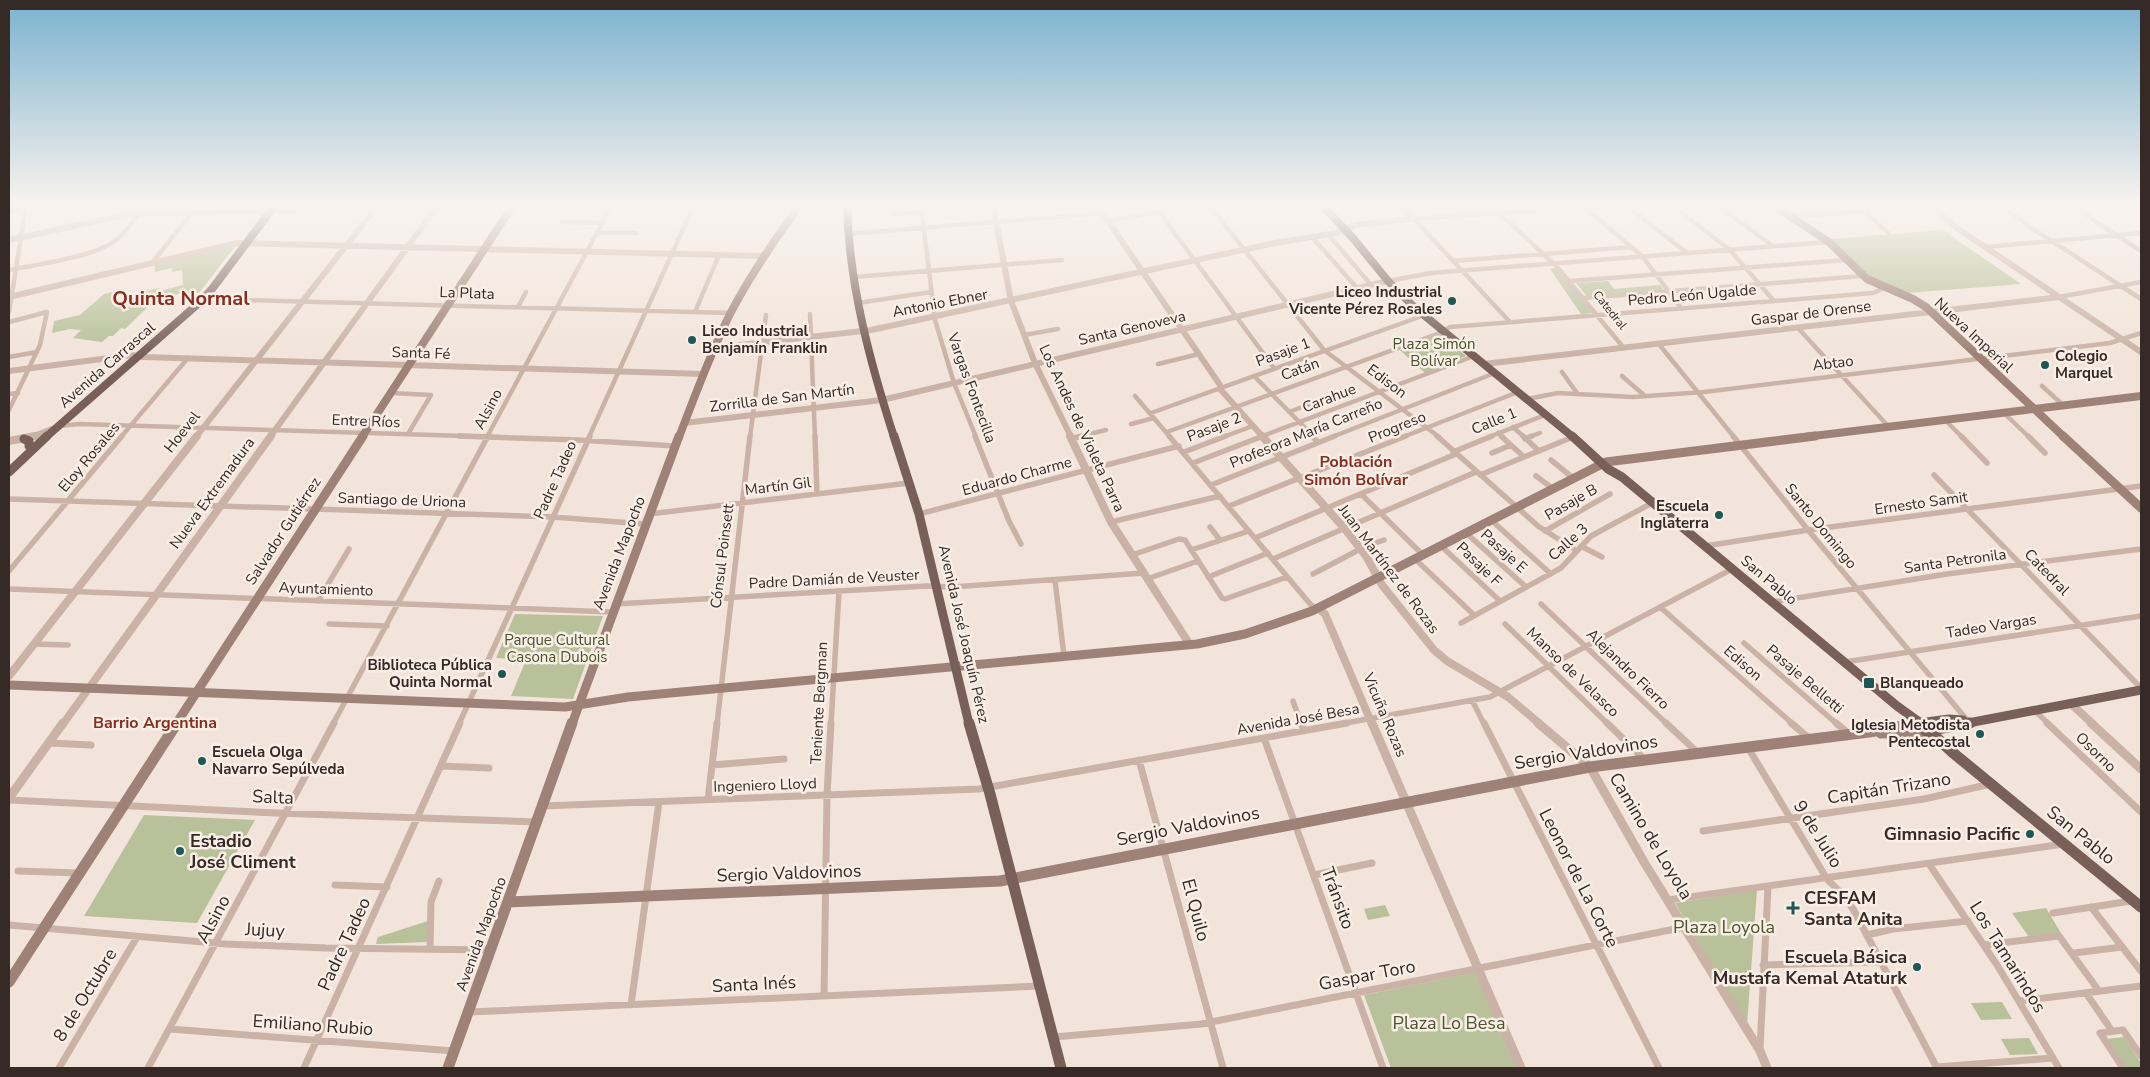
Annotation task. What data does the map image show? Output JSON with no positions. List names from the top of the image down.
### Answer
{
  "streets": {
    "main road": [
      "Nueva Imperial",
      "Avenida Carrascal",
      "Salvador Gutiérrez",
      "Avenida Mapocho",
      "San Pablo",
      "Avenida José Joaquín Pérez",
      "Sergio Valdovinos"
    ],
    "street": [
      "La Plata",
      "Pedro León Ugalde",
      "Antonio Ebner",
      "Catedral",
      "Gaspar de Orense",
      "Santa Genoveva",
      "Pasaje 1",
      "Santa Fé",
      "Abtao",
      "Catán",
      "Edison",
      "Vargas Fontecilla",
      "Zorrilla de San Martín",
      "Carahue",
      "Alsino",
      "Entre Ríos",
      "Calle 1",
      "Pasaje 2",
      "Progreso",
      "Los Andes de Violeta Parra",
      "Hoevel",
      "Profesora María Carreño",
      "Eloy Rosales",
      "Eduardo Charme",
      "Padre Tadeo",
      "Martín Gil",
      "Nueva Extremadura",
      "Santiago de Uriona",
      "Pasaje B",
      "Ernesto Samit",
      "Santo Domingo",
      "Calle 3",
      "Pasaje E",
      "Cónsul Poinsett",
      "Santa Petronila",
      "Pasaje F",
      "Juan Martínez de Rozas",
      "Padre Damián de Veuster",
      "Ayuntamiento",
      "Tadeo Vargas",
      "Alejandro Fierro",
      "Manso de Velasco",
      "Pasaje Belletti",
      "Teniente Bergman",
      "Vicuña Rozas",
      "Avenida José Besa",
      "Osorno",
      "Ingeniero Lloyd",
      "Capitán Trizano",
      "Salta",
      "9 de Julio",
      "Camino de Loyola",
      "Leonor de La Corte",
      "Tránsito",
      "El Quilo",
      "Jujuy",
      "Los Tamarindos",
      "Gaspar Toro",
      "Santa Inés",
      "8 de Octubre",
      "Emiliano Rubio"
    ]
  },
  "crossings": [
    ["La Plata", "Avenida Carrascal"],
    ["La Plata", "Alsino"],
    ["La Plata", "Hoevel"],
    ["La Plata", "Padre Tadeo"],
    ["La Plata", "Nueva Extremadura"],
    ["La Plata", "Salvador Gutiérrez"],
    ["La Plata", "Avenida Mapocho"],
    ["Pedro León Ugalde", "Catedral"],
    ["Pedro León Ugalde", "Nueva Imperial"],
    ["Pedro León Ugalde", "Catán"],
    ["Pedro León Ugalde", "San Pablo"],
    ["Antonio Ebner", "Vargas Fontecilla"],
    ["Antonio Ebner", "Los Andes de Violeta Parra"],
    ["Antonio Ebner", "Avenida Mapocho"],
    ["Antonio Ebner", "Cónsul Poinsett"],
    ["Antonio Ebner", "Juan Martínez de Rozas"],
    ["Antonio Ebner", "Avenida José Joaquín Pérez"],
    ["Catedral", "Gaspar de Orense"],
    ["Catedral", "Ernesto Samit"],
    ["Catedral", "Santa Petronila"],
    ["Catedral", "Tadeo Vargas"],
    ["Gaspar de Orense", "Nueva Imperial"],
    ["Gaspar de Orense", "Santo Domingo"],
    ["Gaspar de Orense", "San Pablo"],
    ["Santa Genoveva", "Edison"],
    ["Santa Genoveva", "Vargas Fontecilla"],
    ["Santa Genoveva", "Zorrilla de San Martín"],
    ["Santa Genoveva", "Los Andes de Violeta Parra"],
    ["Santa Genoveva", "Juan Martínez de Rozas"],
    ["Santa Genoveva", "San Pablo"],
    ["Santa Genoveva", "Avenida José Joaquín Pérez"],
    ["Nueva Imperial", "Abtao"],
    ["Nueva Imperial", "Ernesto Samit"],
    ["Pasaje 1", "Edison"],
    ["Pasaje 1", "Juan Martínez de Rozas"],
    ["Pasaje 1", "San Pablo"],
    ["Pasaje 1", "Vicuña Rozas"],
    ["Santa Fé", "Avenida Carrascal"],
    ["Santa Fé", "Alsino"],
    ["Santa Fé", "Hoevel"],
    ["Santa Fé", "Eloy Rosales"],
    ["Santa Fé", "Padre Tadeo"],
    ["Santa Fé", "Nueva Extremadura"],
    ["Santa Fé", "Salvador Gutiérrez"],
    ["Santa Fé", "Avenida Mapocho"],
    ["Abtao", "Santo Domingo"],
    ["Abtao", "San Pablo"],
    ["Avenida Carrascal", "Entre Ríos"],
    ["Catán", "Edison"],
    ["Catán", "Juan Martínez de Rozas"],
    ["Catán", "San Pablo"],
    ["Catán", "Vicuña Rozas"],
    ["Edison", "Carahue"],
    ["Edison", "Calle 1"],
    ["Edison", "Progreso"],
    ["Edison", "Profesora María Carreño"],
    ["Edison", "Pasaje B"],
    ["Edison", "Calle 3"],
    ["Edison", "Avenida José Besa"],
    ["Edison", "Sergio Valdovinos"],
    ["Vargas Fontecilla", "Eduardo Charme"],
    ["Zorrilla de San Martín", "Avenida Mapocho"],
    ["Zorrilla de San Martín", "Cónsul Poinsett"],
    ["Zorrilla de San Martín", "Avenida José Joaquín Pérez"],
    ["Carahue", "Juan Martínez de Rozas"],
    ["Carahue", "San Pablo"],
    ["Carahue", "Vicuña Rozas"],
    ["Alsino", "Entre Ríos"],
    ["Alsino", "Santiago de Uriona"],
    ["Alsino", "Ayuntamiento"],
    ["Alsino", "Salta"],
    ["Alsino", "Jujuy"],
    ["Alsino", "Emiliano Rubio"],
    ["Entre Ríos", "Hoevel"],
    ["Entre Ríos", "Eloy Rosales"],
    ["Entre Ríos", "Padre Tadeo"],
    ["Entre Ríos", "Nueva Extremadura"],
    ["Entre Ríos", "Salvador Gutiérrez"],
    ["Entre Ríos", "Avenida Mapocho"],
    ["Calle 1", "Juan Martínez de Rozas"],
    ["Calle 1", "San Pablo"],
    ["Calle 1", "Vicuña Rozas"],
    ["Pasaje 2", "Juan Martínez de Rozas"],
    ["Pasaje 2", "Vicuña Rozas"],
    ["Progreso", "Juan Martínez de Rozas"],
    ["Progreso", "San Pablo"],
    ["Progreso", "Vicuña Rozas"],
    ["Los Andes de Violeta Parra", "Eduardo Charme"],
    ["Los Andes de Violeta Parra", "Padre Damián de Veuster"],
    ["Hoevel", "Santiago de Uriona"],
    ["Hoevel", "Ayuntamiento"],
    ["Profesora María Carreño", "Juan Martínez de Rozas"],
    ["Profesora María Carreño", "San Pablo"],
    ["Profesora María Carreño", "Vicuña Rozas"],
    ["Eloy Rosales", "Santiago de Uriona"],
    ["Eduardo Charme", "Avenida José Joaquín Pérez"],
    ["Eduardo Charme", "Vicuña Rozas"],
    ["Padre Tadeo", "Santiago de Uriona"],
    ["Padre Tadeo", "Ayuntamiento"],
    ["Padre Tadeo", "Salta"],
    ["Padre Tadeo", "Jujuy"],
    ["Padre Tadeo", "Emiliano Rubio"],
    ["Martín Gil", "Avenida Mapocho"],
    ["Martín Gil", "Cónsul Poinsett"],
    ["Martín Gil", "Avenida José Joaquín Pérez"],
    ["Nueva Extremadura", "Santiago de Uriona"],
    ["Nueva Extremadura", "Ayuntamiento"],
    ["Nueva Extremadura", "Salta"],
    ["Santiago de Uriona", "Salvador Gutiérrez"],
    ["Santiago de Uriona", "Avenida Mapocho"],
    ["Ernesto Samit", "Santo Domingo"],
    ["Ernesto Samit", "San Pablo"],
    ["Santo Domingo", "Santa Petronila"],
    ["Santo Domingo", "Tadeo Vargas"],
    ["Salvador Gutiérrez", "Ayuntamiento"],
    ["Salvador Gutiérrez", "Salta"],
    ["Salvador Gutiérrez", "Jujuy"],
    ["Calle 3", "Pasaje E"],
    ["Calle 3", "Pasaje F"],
    ["Calle 3", "San Pablo"],
    ["Avenida Mapocho", "Padre Damián de Veuster"],
    ["Avenida Mapocho", "Ayuntamiento"],
    ["Avenida Mapocho", "Sergio Valdovinos"],
    ["Avenida Mapocho", "Ingeniero Lloyd"],
    ["Avenida Mapocho", "Salta"],
    ["Avenida Mapocho", "Jujuy"],
    ["Avenida Mapocho", "Santa Inés"],
    ["Avenida Mapocho", "Emiliano Rubio"],
    ["Cónsul Poinsett", "Padre Damián de Veuster"],
    ["Cónsul Poinsett", "Ingeniero Lloyd"],
    ["Santa Petronila", "San Pablo"],
    ["Juan Martínez de Rozas", "Avenida José Besa"],
    ["Juan Martínez de Rozas", "Sergio Valdovinos"],
    ["Juan Martínez de Rozas", "Camino de Loyola"],
    ["Padre Damián de Veuster", "Ayuntamiento"],
    ["Padre Damián de Veuster", "Avenida José Joaquín Pérez"],
    ["Padre Damián de Veuster", "Teniente Bergman"],
    ["San Pablo", "Tadeo Vargas"],
    ["San Pablo", "Avenida José Besa"],
    ["San Pablo", "Sergio Valdovinos"],
    ["San Pablo", "Capitán Trizano"],
    ["Avenida José Joaquín Pérez", "Avenida José Besa"],
    ["Avenida José Joaquín Pérez", "Sergio Valdovinos"],
    ["Avenida José Joaquín Pérez", "Ingeniero Lloyd"],
    ["Avenida José Joaquín Pérez", "Gaspar Toro"],
    ["Avenida José Joaquín Pérez", "Santa Inés"],
    ["Alejandro Fierro", "Avenida José Besa"],
    ["Alejandro Fierro", "Sergio Valdovinos"],
    ["Manso de Velasco", "Avenida José Besa"],
    ["Manso de Velasco", "Sergio Valdovinos"],
    ["Pasaje Belletti", "Sergio Valdovinos"],
    ["Teniente Bergman", "Sergio Valdovinos"],
    ["Teniente Bergman", "Ingeniero Lloyd"],
    ["Teniente Bergman", "Santa Inés"],
    ["Vicuña Rozas", "Avenida José Besa"],
    ["Vicuña Rozas", "Sergio Valdovinos"],
    ["Vicuña Rozas", "Gaspar Toro"],
    ["Avenida José Besa", "Ingeniero Lloyd"],
    ["Avenida José Besa", "Leonor de La Corte"],
    ["Avenida José Besa", "Tránsito"],
    ["Avenida José Besa", "El Quilo"],
    ["Sergio Valdovinos", "9 de Julio"],
    ["Sergio Valdovinos", "Camino de Loyola"],
    ["Sergio Valdovinos", "Leonor de La Corte"],
    ["Sergio Valdovinos", "Tránsito"],
    ["Sergio Valdovinos", "El Quilo"],
    ["Capitán Trizano", "9 de Julio"],
    ["Camino de Loyola", "Gaspar Toro"],
    ["Leonor de La Corte", "Gaspar Toro"],
    ["Tránsito", "Gaspar Toro"],
    ["El Quilo", "Gaspar Toro"],
    ["Jujuy", "8 de Octubre"]
  ],
  "districts": ["Quinta Normal", "Población Simón Bolívar", "Barrio Argentina"],
  "parks": [
    "Plaza Simón Bolívar",
    "Parque Cultural Casona Dubois",
    "Plaza Loyola",
    "Plaza Lo Besa"
  ],
  "places": {
    "other": [
      "Liceo Industrial Vicente Pérez Rosales",
      "Liceo Industrial Benjamín Franklin",
      "Colegio Marquel",
      "Escuela Inglaterra",
      "Biblioteca Pública Quinta Normal",
      "Iglesia Metodista Pentecostal",
      "Escuela Olga Navarro Sepúlveda",
      "Gimnasio Pacific",
      "Estadio José Climent",
      "Escuela Básica Mustafa Kemal Ataturk"
    ],
    "transit": ["Blanqueado"],
    "health": ["CESFAM Santa Anita"]
  }
}
